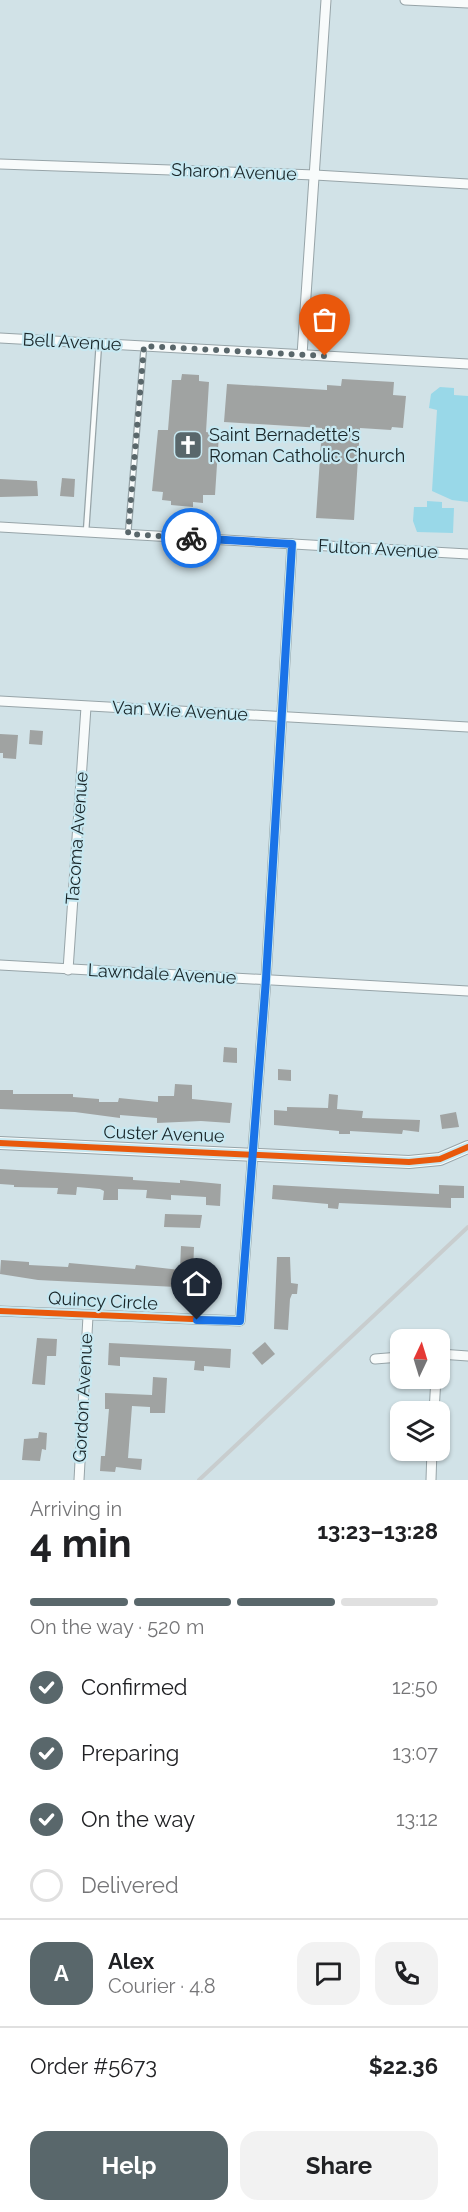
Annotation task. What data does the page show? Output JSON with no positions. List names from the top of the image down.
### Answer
{
  "streets": {
    "street": [
      "Sharon Avenue",
      "Bell Avenue",
      "Fulton Avenue",
      "Van Wie Avenue",
      "Tacoma Avenue",
      "Lawndale Avenue",
      "Custer Avenue",
      "Quincy Circle",
      "Gordon Avenue"
    ]
  },
  "crossings": [
    ["Van Wie Avenue", "Tacoma Avenue"],
    ["Tacoma Avenue", "Lawndale Avenue"],
    ["Custer Avenue", "Quincy Circle"],
    ["Quincy Circle", "Gordon Avenue"]
  ],
  "places": {
    "church": ["Saint Bernadette's Roman Catholic Church"]
  },
  "north": "top",
  "page": {
    "heading": ["4 min", "Arriving in", "13:23–13:28"],
    "panel": [
      "Alex",
      "Courier · 4.8",
      "Order #5673",
      "$22.36"
    ],
    "bar": "On the way · 520 m",
    "list": [
      ["Confirmed", "12:50"],
      ["Preparing", "13:07"],
      ["On the way", "13:12"],
      "Delivered"
    ],
    "round": "A",
    "buttons": ["Help", "Share"]
  }
}
